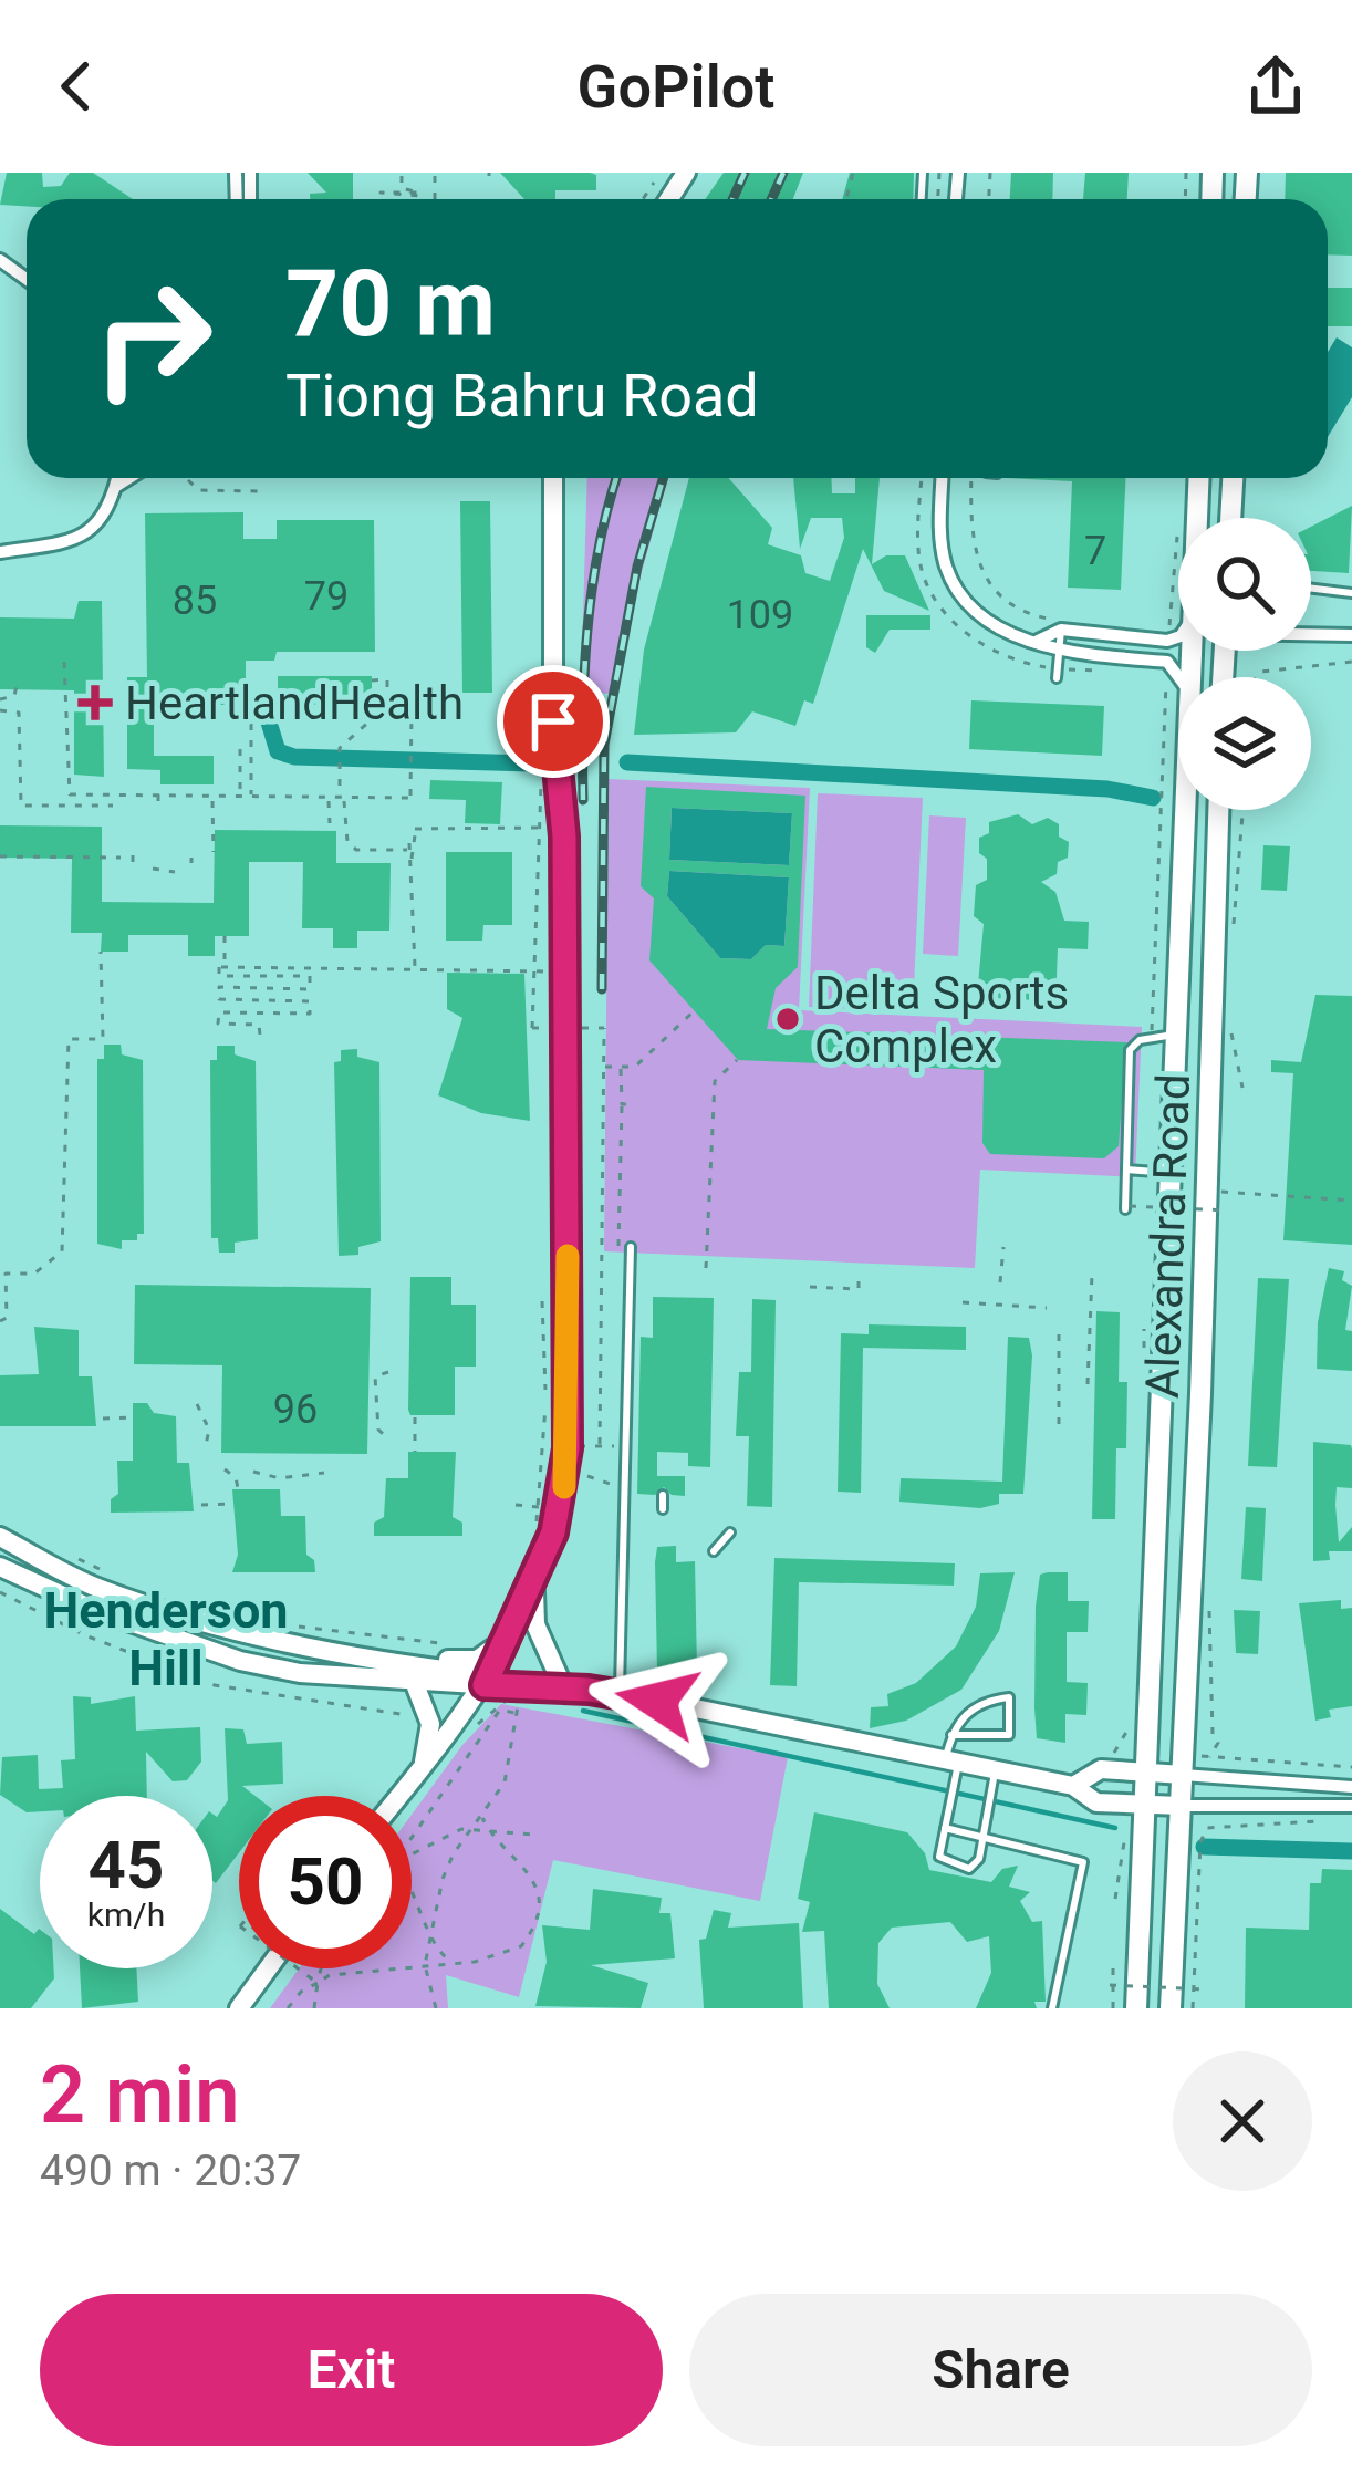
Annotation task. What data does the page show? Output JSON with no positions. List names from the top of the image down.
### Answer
{
  "streets": {
    "main road": ["Alexandra Road"]
  },
  "districts": ["Henderson Hill"],
  "places": {
    "health": ["HeartlandHealth"],
    "other": ["Delta Sports Complex"]
  },
  "house_numbers": [
    "7",
    "79",
    "85",
    "109",
    "96"
  ],
  "page": {
    "header": "GoPilot",
    "turn": ["70 m", "Tiong Bahru Road"],
    "speed": "45 km/h",
    "limit": "50",
    "heading": ["2 min", "490 m · 20:37"],
    "buttons": ["Exit", "Share"]
  }
}
